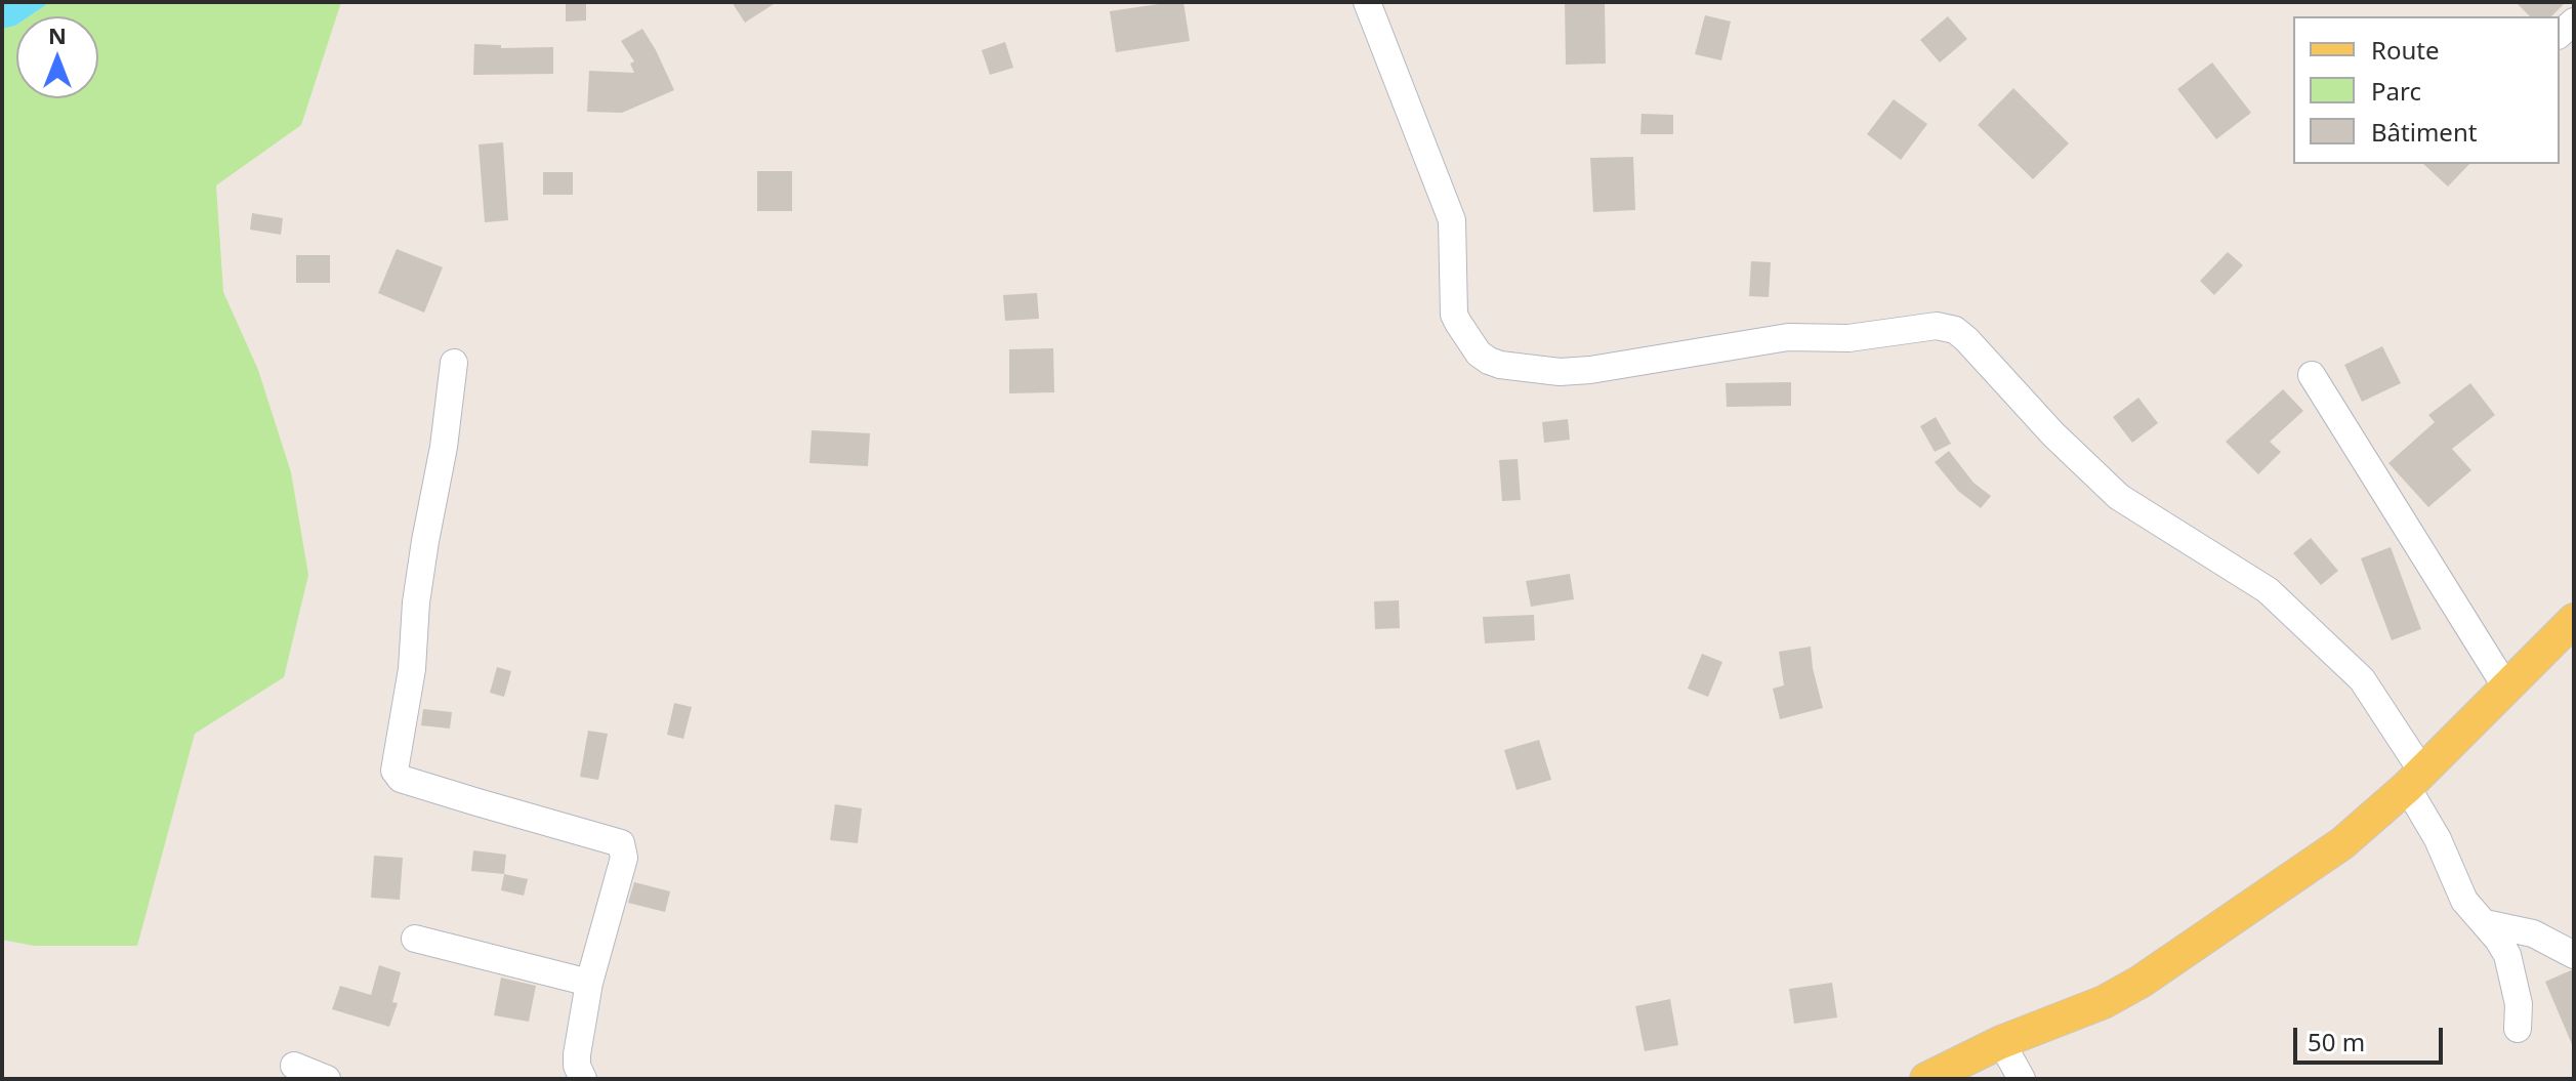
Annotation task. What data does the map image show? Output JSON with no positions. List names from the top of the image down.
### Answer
{
  "legend": ["Route", "Parc", "Bâtiment"],
  "scale_bar": "50 m",
  "north": "top"
}
